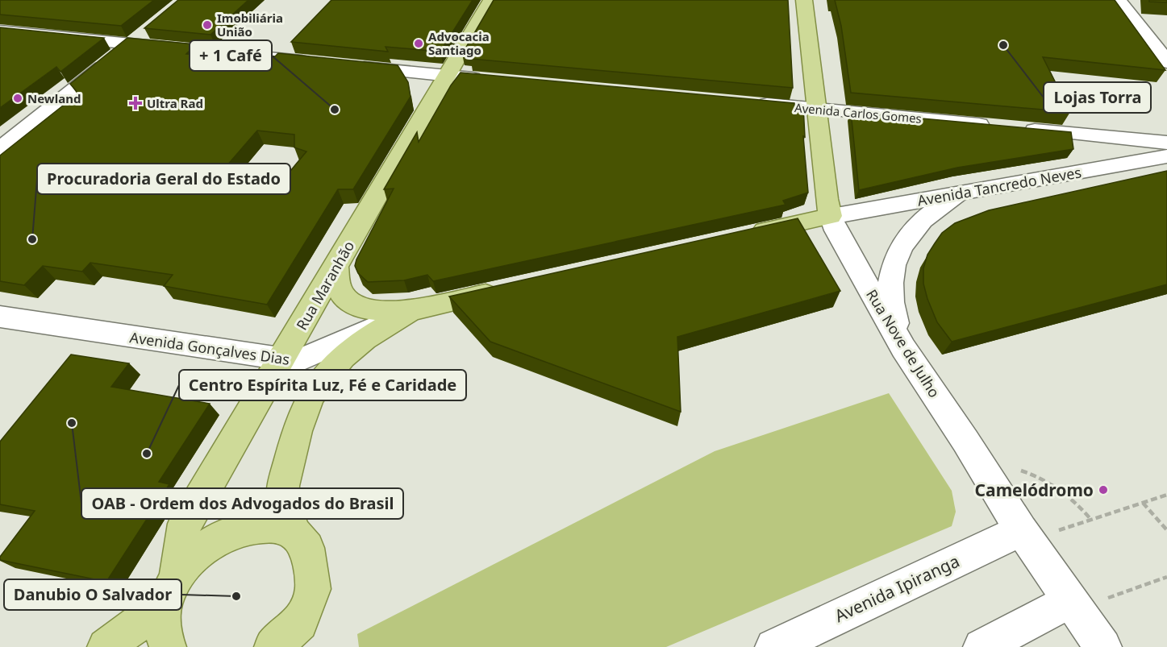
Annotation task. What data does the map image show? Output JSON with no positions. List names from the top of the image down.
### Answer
{
  "streets": {
    "main road": [
      "Avenida Carlos Gomes",
      "Avenida Tancredo Neves",
      "Rua Maranhão",
      "Rua Nove de Julho",
      "Avenida Gonçalves Dias",
      "Avenida Ipiranga"
    ]
  },
  "crossings": [
    ["Avenida Carlos Gomes", "Rua Nove de Julho"],
    ["Avenida Tancredo Neves", "Rua Nove de Julho"],
    ["Rua Maranhão", "Avenida Gonçalves Dias"],
    ["Rua Nove de Julho", "Avenida Ipiranga"]
  ],
  "places": {
    "other": [
      "Imobiliária União",
      "Advocacia Santiago",
      "Lojas Torra",
      "Newland",
      "+ 1 Café",
      "Procuradoria Geral do Estado",
      "OAB - Ordem dos Advogados do Brasil",
      "Centro Espírita Luz, Fé e Caridade",
      "Camelódromo",
      "Danubio O Salvador"
    ],
    "health": ["Ultra Rad"]
  }
}
